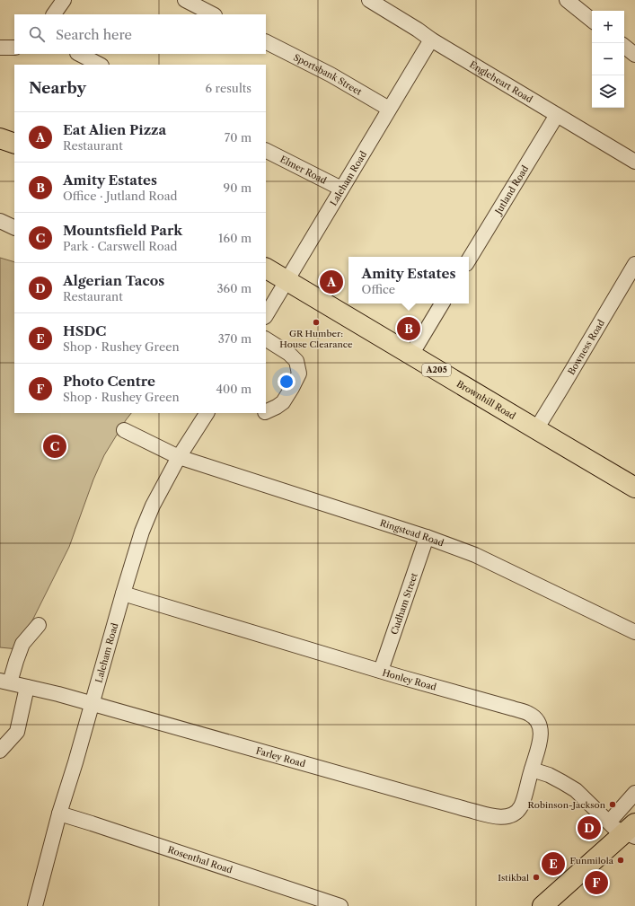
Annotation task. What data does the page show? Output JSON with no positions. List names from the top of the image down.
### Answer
{
  "streets": {
    "highway": ["A205", "Brownhill Road"],
    "street": [
      "Sportsbank Street",
      "Engleheart Road",
      "Elmer Road",
      "Laleham Road",
      "Jutland Road",
      "Bowness Road",
      "Ringstead Road",
      "Cudham Street",
      "Honley Road",
      "Farley Road",
      "Rosenthal Road"
    ]
  },
  "crossings": [
    ["Sportsbank Street", "Laleham Road"],
    ["Engleheart Road", "Laleham Road"],
    ["Engleheart Road", "Jutland Road"],
    ["Elmer Road", "Laleham Road"],
    ["Laleham Road", "Brownhill Road"],
    ["Laleham Road", "Ringstead Road"],
    ["Laleham Road", "Honley Road"],
    ["Laleham Road", "Farley Road"],
    ["Laleham Road", "Rosenthal Road"],
    ["Bowness Road", "Brownhill Road"],
    ["Ringstead Road", "Cudham Street"],
    ["Cudham Street", "Honley Road"],
    ["Honley Road", "Farley Road"]
  ],
  "places": [
    "GR Humber: House Clearance",
    "Robinson-Jackson",
    "Funmilola",
    "Istikbal"
  ],
  "page": {
    "map_buttons": ["+", "−"],
    "search": "Search here",
    "heading": ["Nearby", "6 results"],
    "list": [
      {
        "mark": "A",
        "name": "Eat Alien Pizza",
        "note": "Restaurant",
        "value": "70 m"
      },
      {
        "mark": "B",
        "name": "Amity Estates",
        "note": "Office · Jutland Road",
        "value": "90 m"
      },
      {
        "mark": "C",
        "name": "Mountsfield Park",
        "note": "Park · Carswell Road",
        "value": "160 m"
      },
      {
        "mark": "D",
        "name": "Algerian Tacos",
        "note": "Restaurant",
        "value": "360 m"
      },
      {
        "mark": "E",
        "name": "HSDC",
        "note": "Shop · Rushey Green",
        "value": "370 m"
      },
      {
        "mark": "F",
        "name": "Photo Centre",
        "note": "Shop · Rushey Green",
        "value": "400 m"
      }
    ],
    "popup": ["Amity Estates", "Office"],
    "pins": [
      "A",
      "B",
      "C",
      "D",
      "E",
      "F"
    ]
  }
}
